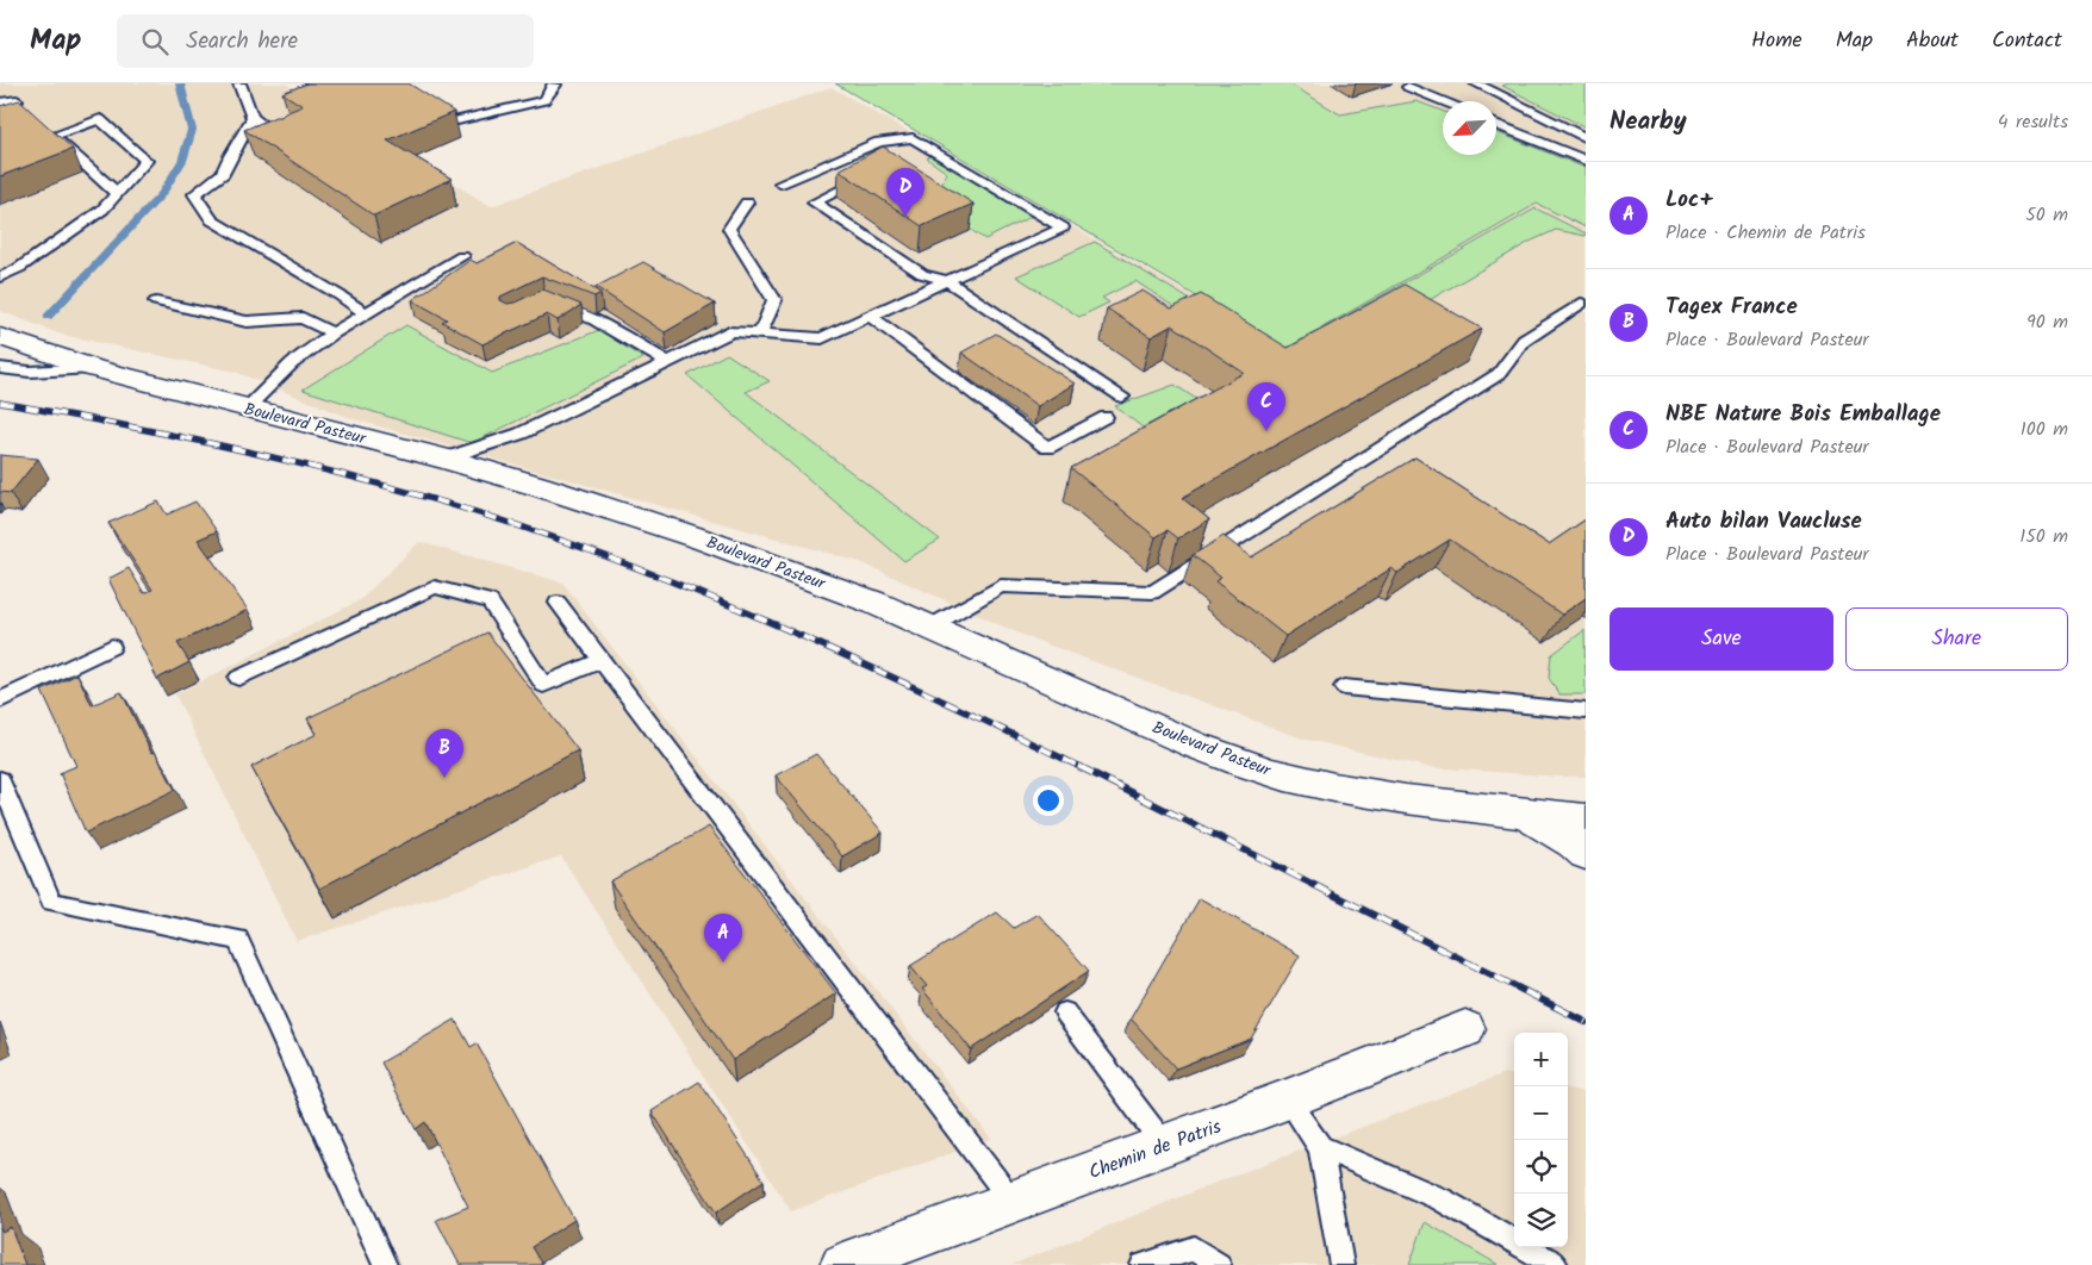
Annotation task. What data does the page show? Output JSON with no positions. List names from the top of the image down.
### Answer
{
  "streets": {
    "street": ["Boulevard Pasteur", "Chemin de Patris"]
  },
  "north": "bottom left",
  "page": {
    "header": "Map",
    "search": "Search here",
    "nav": [
      "Home",
      "Map",
      "About",
      "Contact"
    ],
    "heading": ["Nearby", "4 results"],
    "list": [
      {
        "mark": "A",
        "name": "Loc+",
        "note": "Place · Chemin de Patris",
        "value": "50 m"
      },
      {
        "mark": "B",
        "name": "Tagex France",
        "note": "Place · Boulevard Pasteur",
        "value": "90 m"
      },
      {
        "mark": "C",
        "name": "NBE Nature Bois Emballage",
        "note": "Place · Boulevard Pasteur",
        "value": "100 m"
      },
      {
        "mark": "D",
        "name": "Auto bilan Vaucluse",
        "note": "Place · Boulevard Pasteur",
        "value": "150 m"
      }
    ],
    "pins": [
      "D",
      "C",
      "B",
      "A"
    ],
    "buttons": ["Save", "Share"],
    "map_buttons": ["+", "−"]
  }
}
